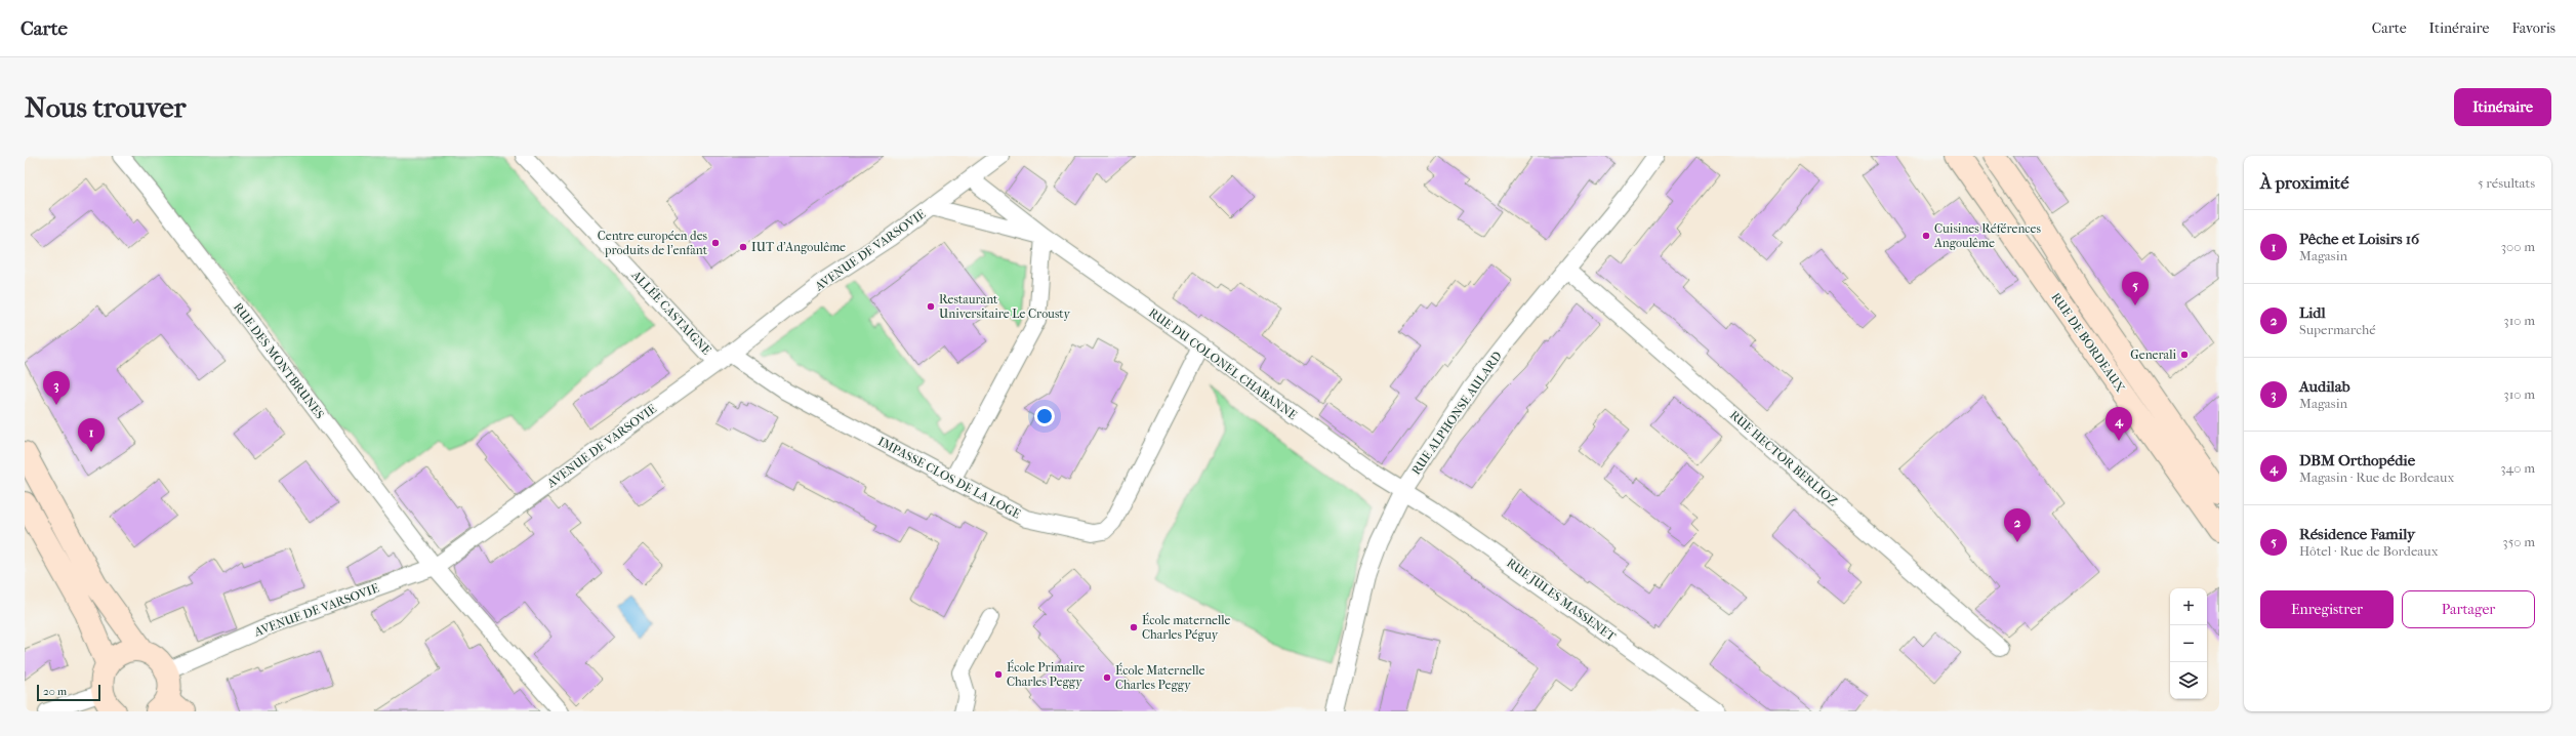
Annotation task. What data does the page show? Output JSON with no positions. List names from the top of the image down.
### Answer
{
  "streets": {
    "main road": ["RUE DE BORDEAUX"],
    "street": [
      "AVENUE DE VARSOVIE",
      "ALLÉE CASTAIGNE",
      "RUE DES MONTBRUNES",
      "RUE DU COLONEL CHABANNE",
      "RUE ALPHONSE AULARD",
      "RUE HECTOR BERLIOZ",
      "IMPASSE CLOS DE LA LOGE",
      "RUE JULES MASSENET"
    ]
  },
  "crossings": [
    ["AVENUE DE VARSOVIE", "ALLÉE CASTAIGNE"],
    ["AVENUE DE VARSOVIE", "RUE DES MONTBRUNES"],
    ["AVENUE DE VARSOVIE", "RUE DU COLONEL CHABANNE"],
    ["AVENUE DE VARSOVIE", "IMPASSE CLOS DE LA LOGE"],
    ["ALLÉE CASTAIGNE", "IMPASSE CLOS DE LA LOGE"],
    ["RUE DU COLONEL CHABANNE", "RUE ALPHONSE AULARD"],
    ["RUE DU COLONEL CHABANNE", "IMPASSE CLOS DE LA LOGE"],
    ["RUE DU COLONEL CHABANNE", "RUE JULES MASSENET"],
    ["RUE ALPHONSE AULARD", "RUE HECTOR BERLIOZ"],
    ["RUE ALPHONSE AULARD", "RUE JULES MASSENET"]
  ],
  "places": [
    "Cuisines Références Angoulême",
    "Centre européen des produits de l'enfant",
    "IUT d'Angoulême",
    "Restaurant Universitaire Le Crousty",
    "Generali",
    "École maternelle Charles Péguy",
    "École Primaire Charles Peggy",
    "École Maternelle Charles Peggy"
  ],
  "scale_bar": "20 m",
  "page": {
    "header": "Carte",
    "nav": ["Carte", "Itinéraire", "Favoris"],
    "buttons": [
      "Itinéraire",
      ["Enregistrer", "Partager"]
    ],
    "title": "Nous trouver",
    "heading": ["À proximité", "5 résultats"],
    "list": [
      {
        "mark": "1",
        "name": "Pêche et Loisirs 16",
        "note": "Magasin",
        "value": "300 m"
      },
      {
        "mark": "2",
        "name": "Lidl",
        "note": "Supermarché",
        "value": "310 m"
      },
      {
        "mark": "3",
        "name": "Audilab",
        "note": "Magasin",
        "value": "310 m"
      },
      {
        "mark": "4",
        "name": "DBM Orthopédie",
        "note": "Magasin · Rue de Bordeaux",
        "value": "340 m"
      },
      {
        "mark": "5",
        "name": "Résidence Family",
        "note": "Hôtel · Rue de Bordeaux",
        "value": "350 m"
      }
    ],
    "pins": [
      "5",
      "3",
      "4",
      "1",
      "2"
    ],
    "map_buttons": ["+", "−"],
    "scale": "20 m"
  }
}
